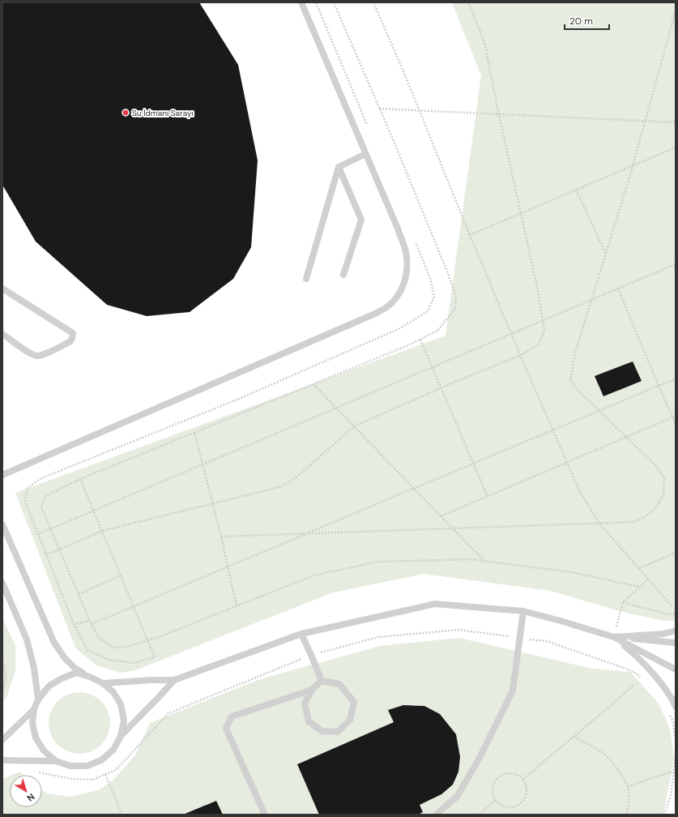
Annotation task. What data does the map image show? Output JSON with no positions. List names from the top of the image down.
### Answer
{
  "places": ["Su İdmanı Sarayı"],
  "scale_bar": "20 m",
  "north": "bottom right"
}
